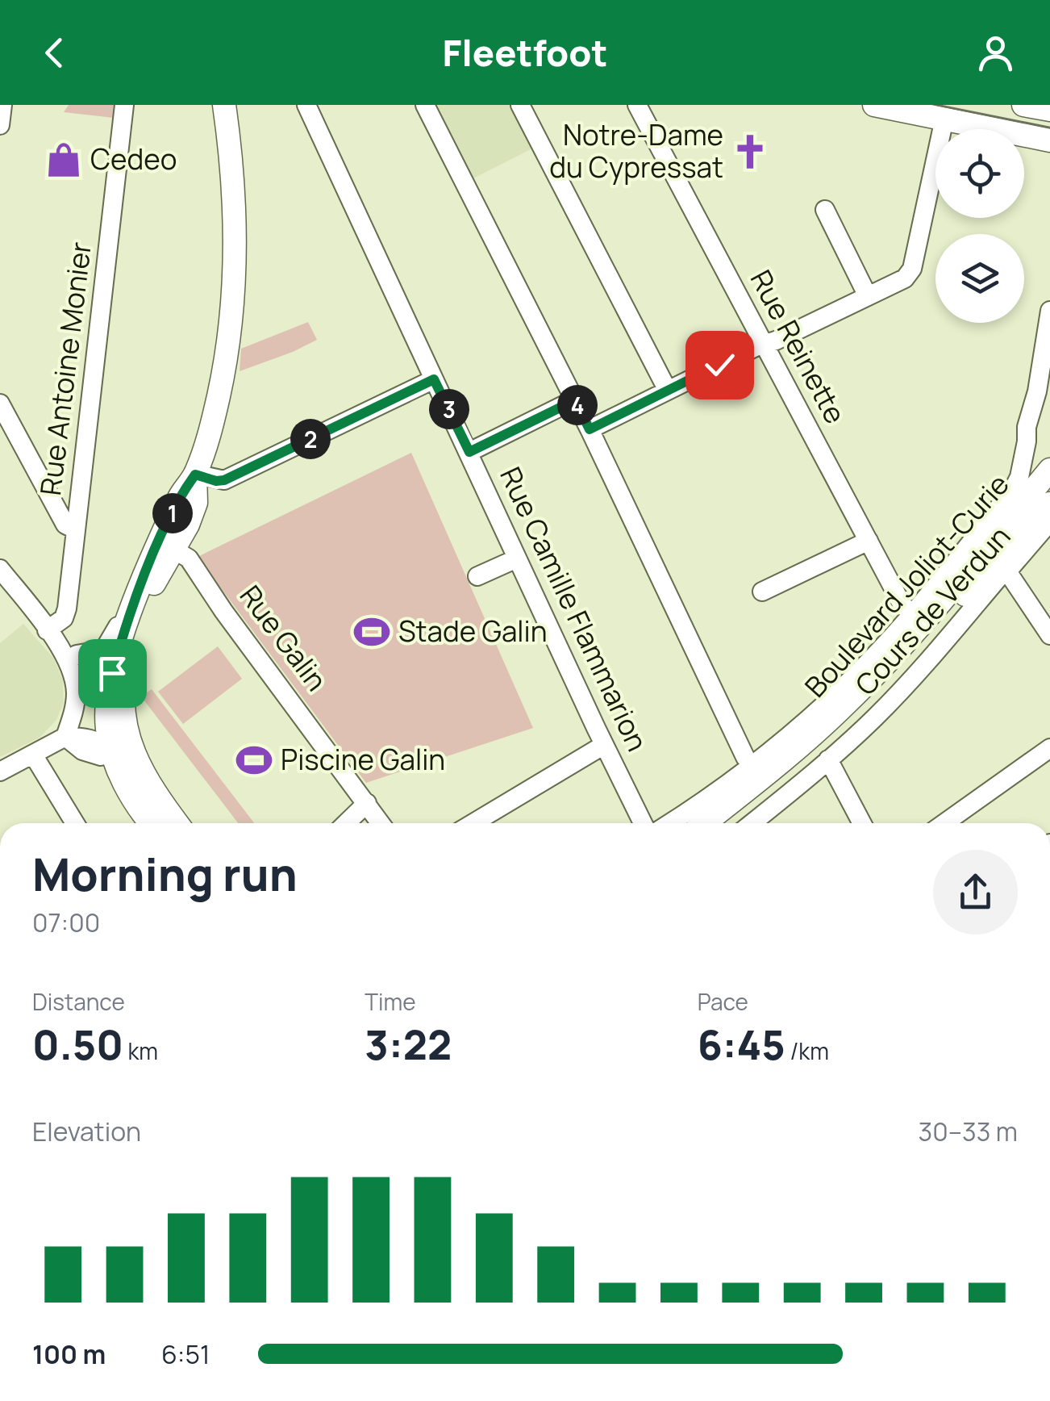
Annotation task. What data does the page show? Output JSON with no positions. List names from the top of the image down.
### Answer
{
  "streets": {
    "main road": ["Boulevard Joliot-Curie"],
    "street": [
      "Rue Reinette",
      "Rue Antoine Monier",
      "Rue Camille Flammarion",
      "Cours de Verdun",
      "Rue Galin"
    ]
  },
  "places": {
    "church": ["Notre-Dame du Cypressat"],
    "shop": ["Cedeo"],
    "sports": ["Stade Galin", "Piscine Galin"]
  },
  "page": {
    "header": "Fleetfoot",
    "pins": [
      "4",
      "3",
      "2",
      "1"
    ],
    "heading": ["Morning run", "07:00"],
    "stats": [
      ["Distance", "0.50 km"],
      ["Time", "3:22"],
      ["Pace", "6:45 /km"]
    ],
    "chart": ["Elevation", "30–33 m"],
    "list": [
      {
        "name": "100 m",
        "note": "6:51"
      }
    ]
  }
}
